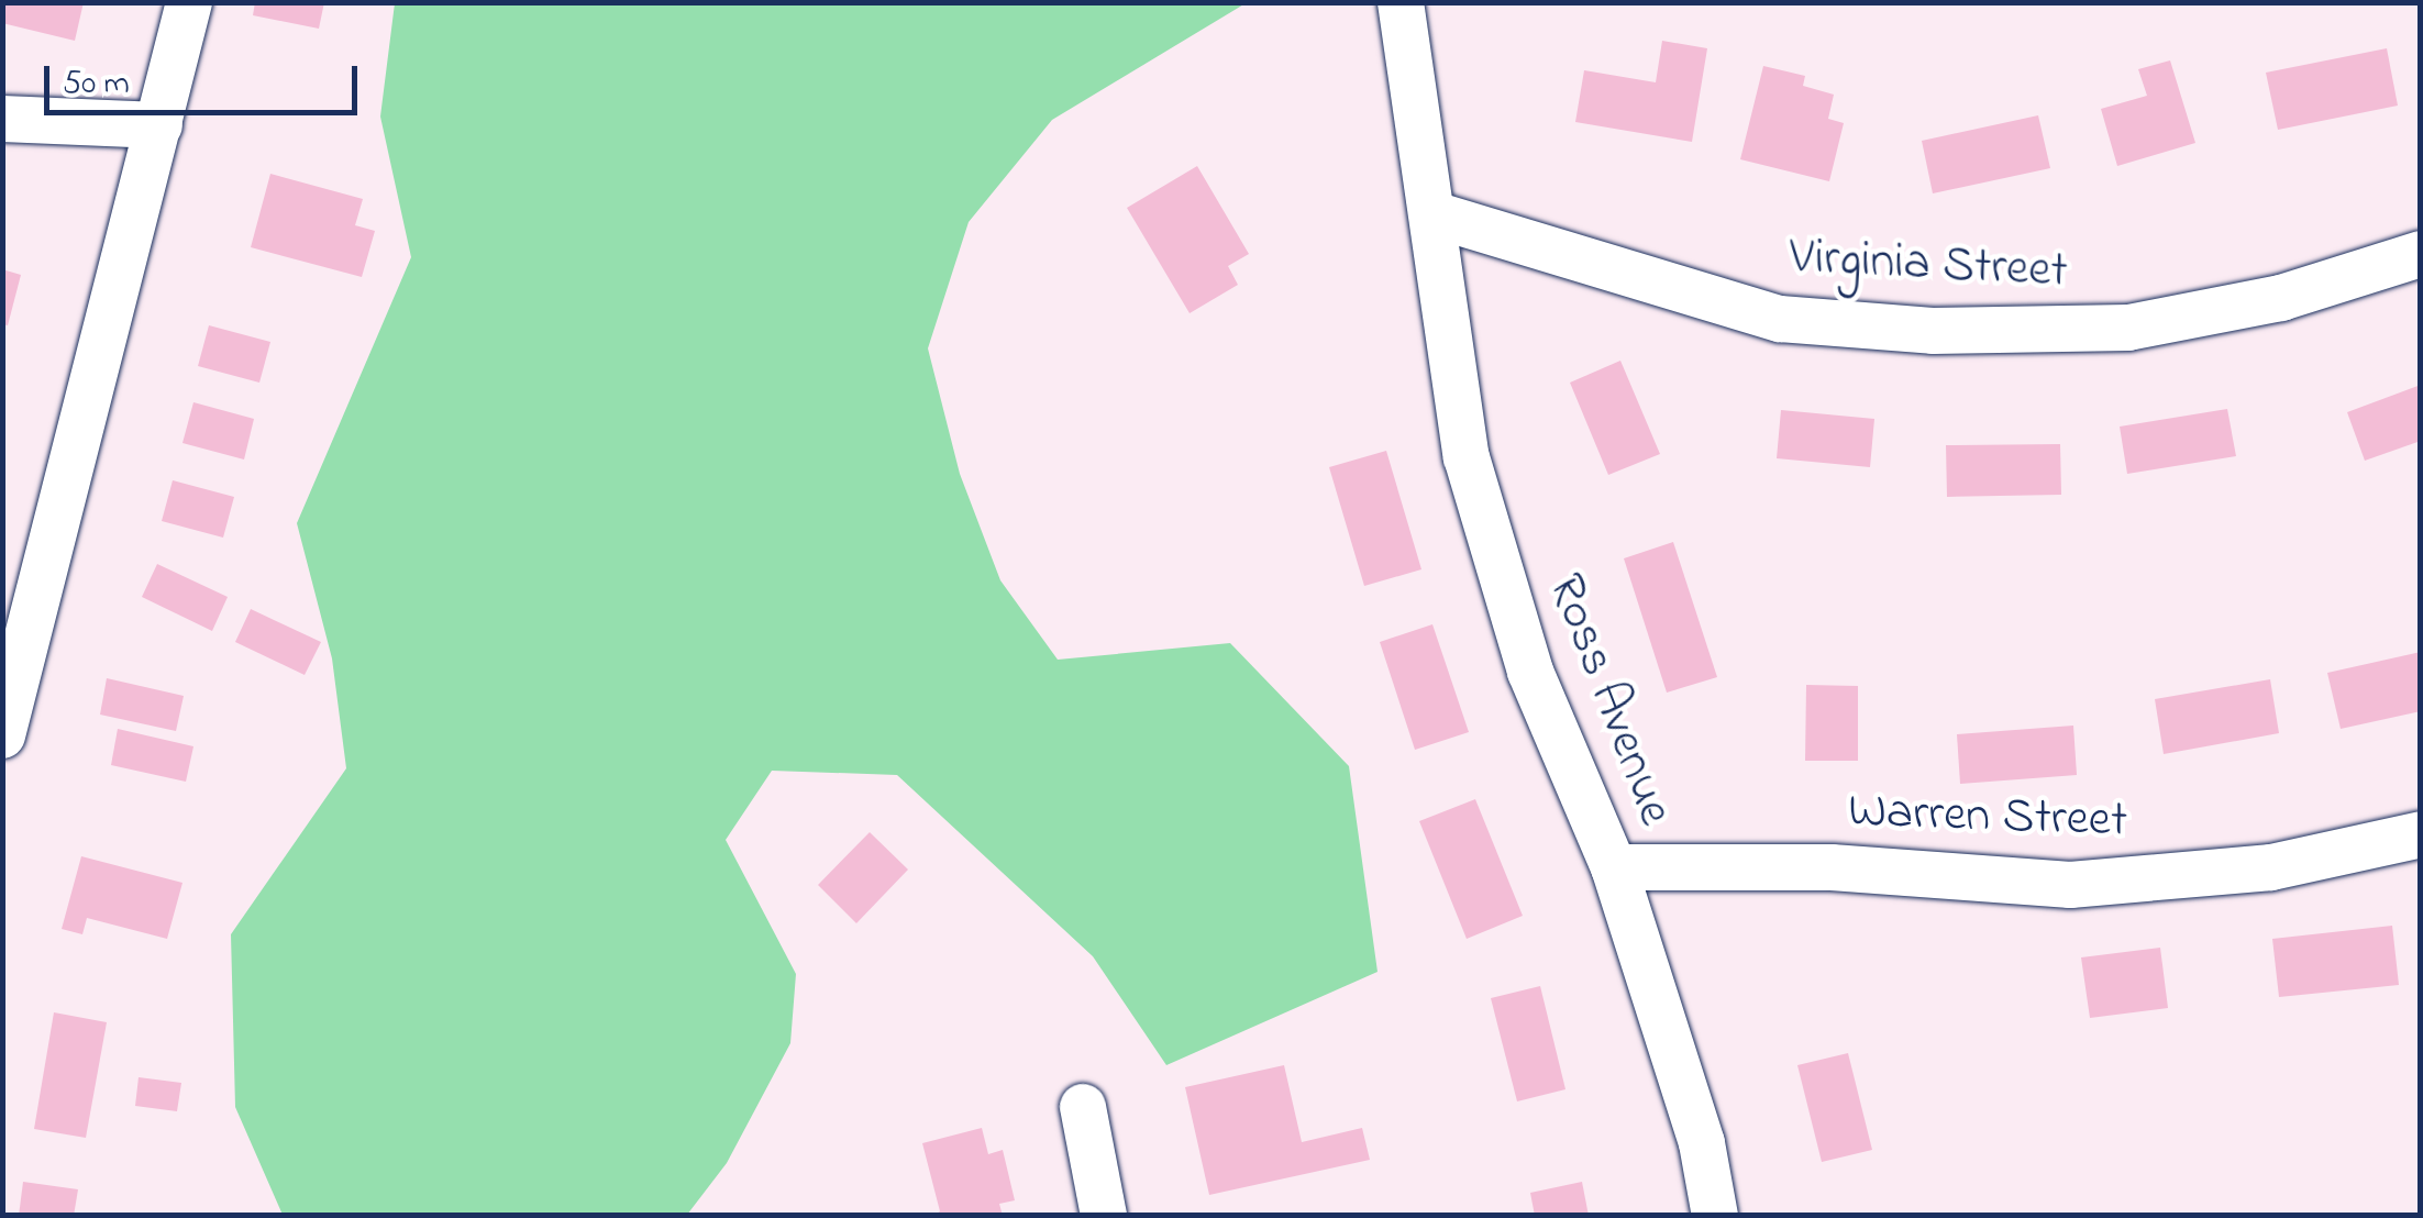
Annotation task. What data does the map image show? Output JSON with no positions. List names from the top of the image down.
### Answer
{
  "streets": {
    "street": ["Virginia Street", "Ross Avenue", "Warren Street"]
  },
  "crossings": [
    ["Virginia Street", "Ross Avenue"],
    ["Ross Avenue", "Warren Street"]
  ],
  "scale_bar": "50 m"
}
